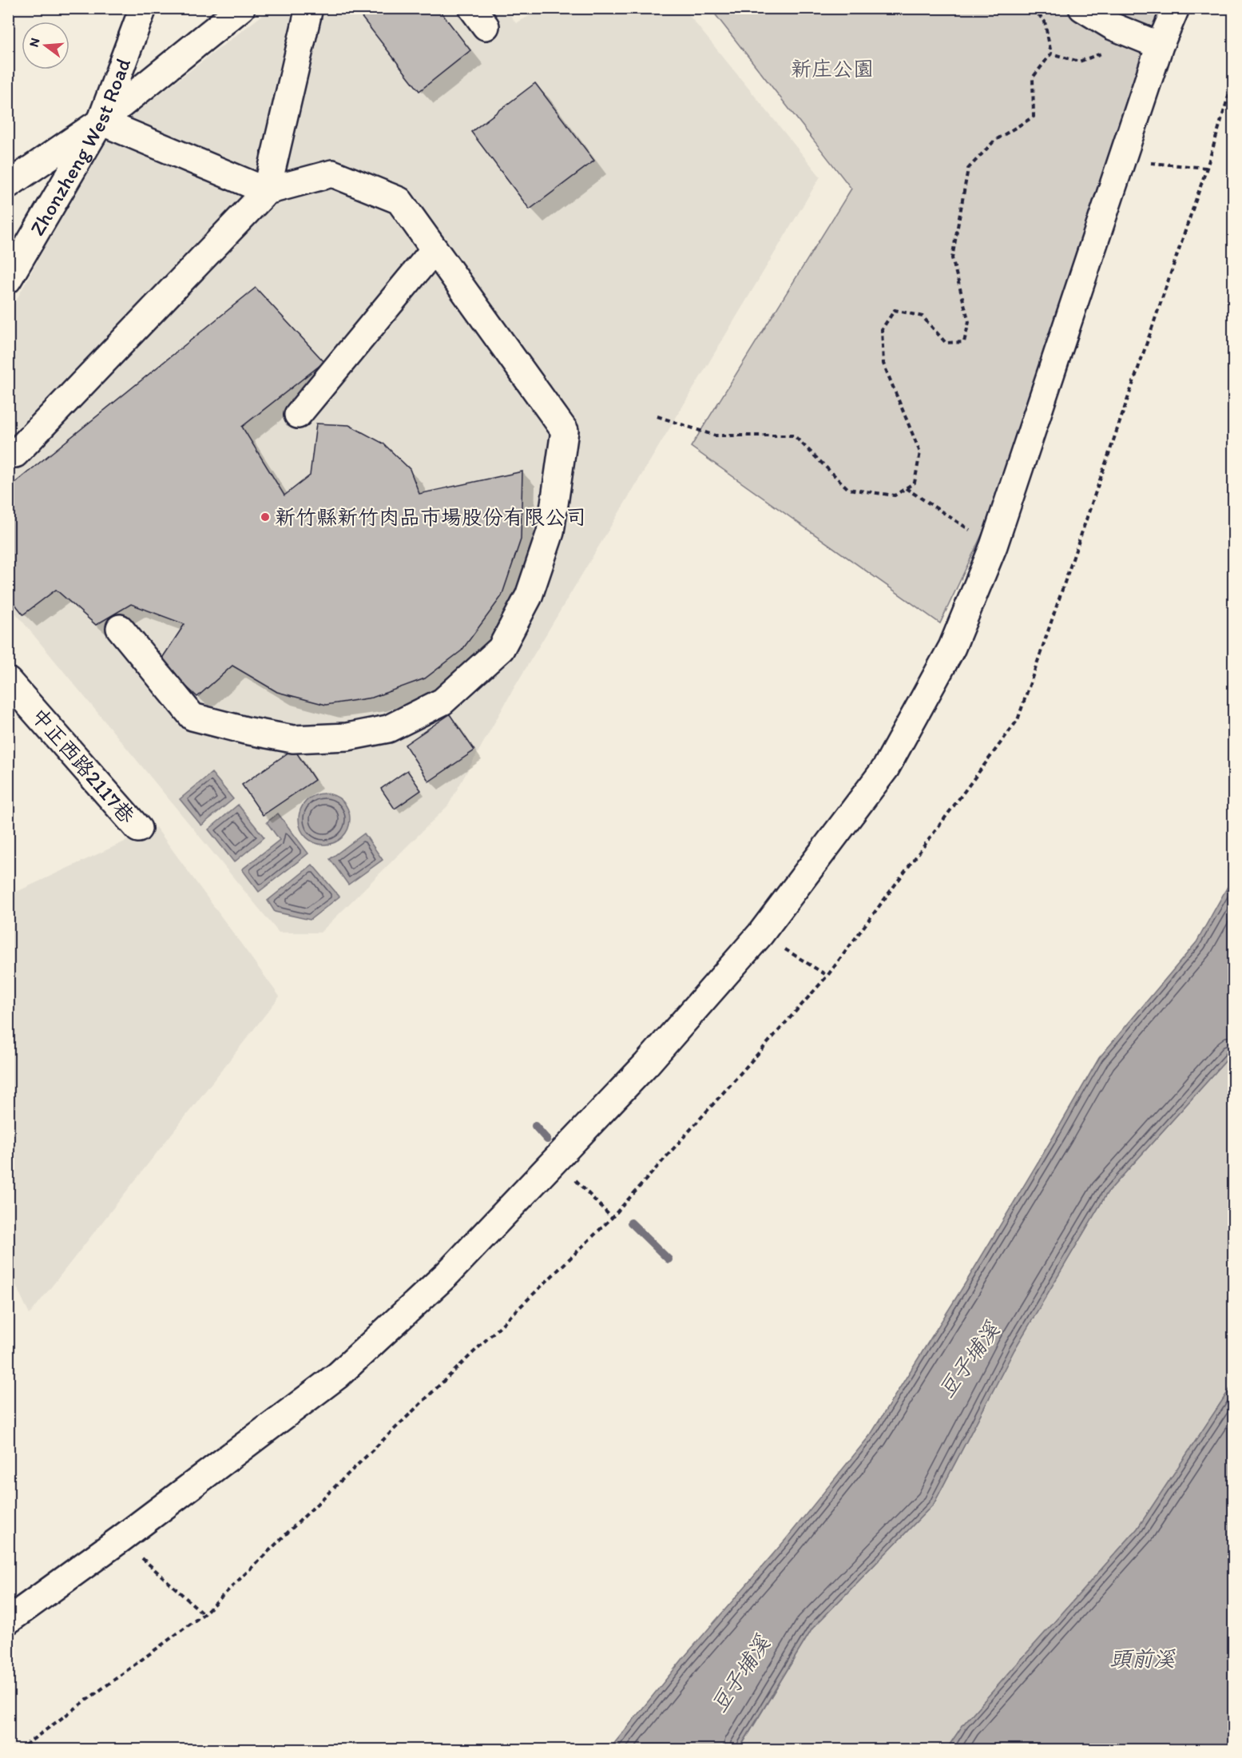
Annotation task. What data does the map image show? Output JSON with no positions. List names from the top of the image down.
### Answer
{
  "streets": {
    "street": ["Zhonzheng West Road", "中正西路2117巷"]
  },
  "water": ["豆子埔溪", "頭前溪"],
  "parks": ["新庄公園"],
  "places": ["新竹縣新竹肉品市場股份有限公司"],
  "north": "left"
}
